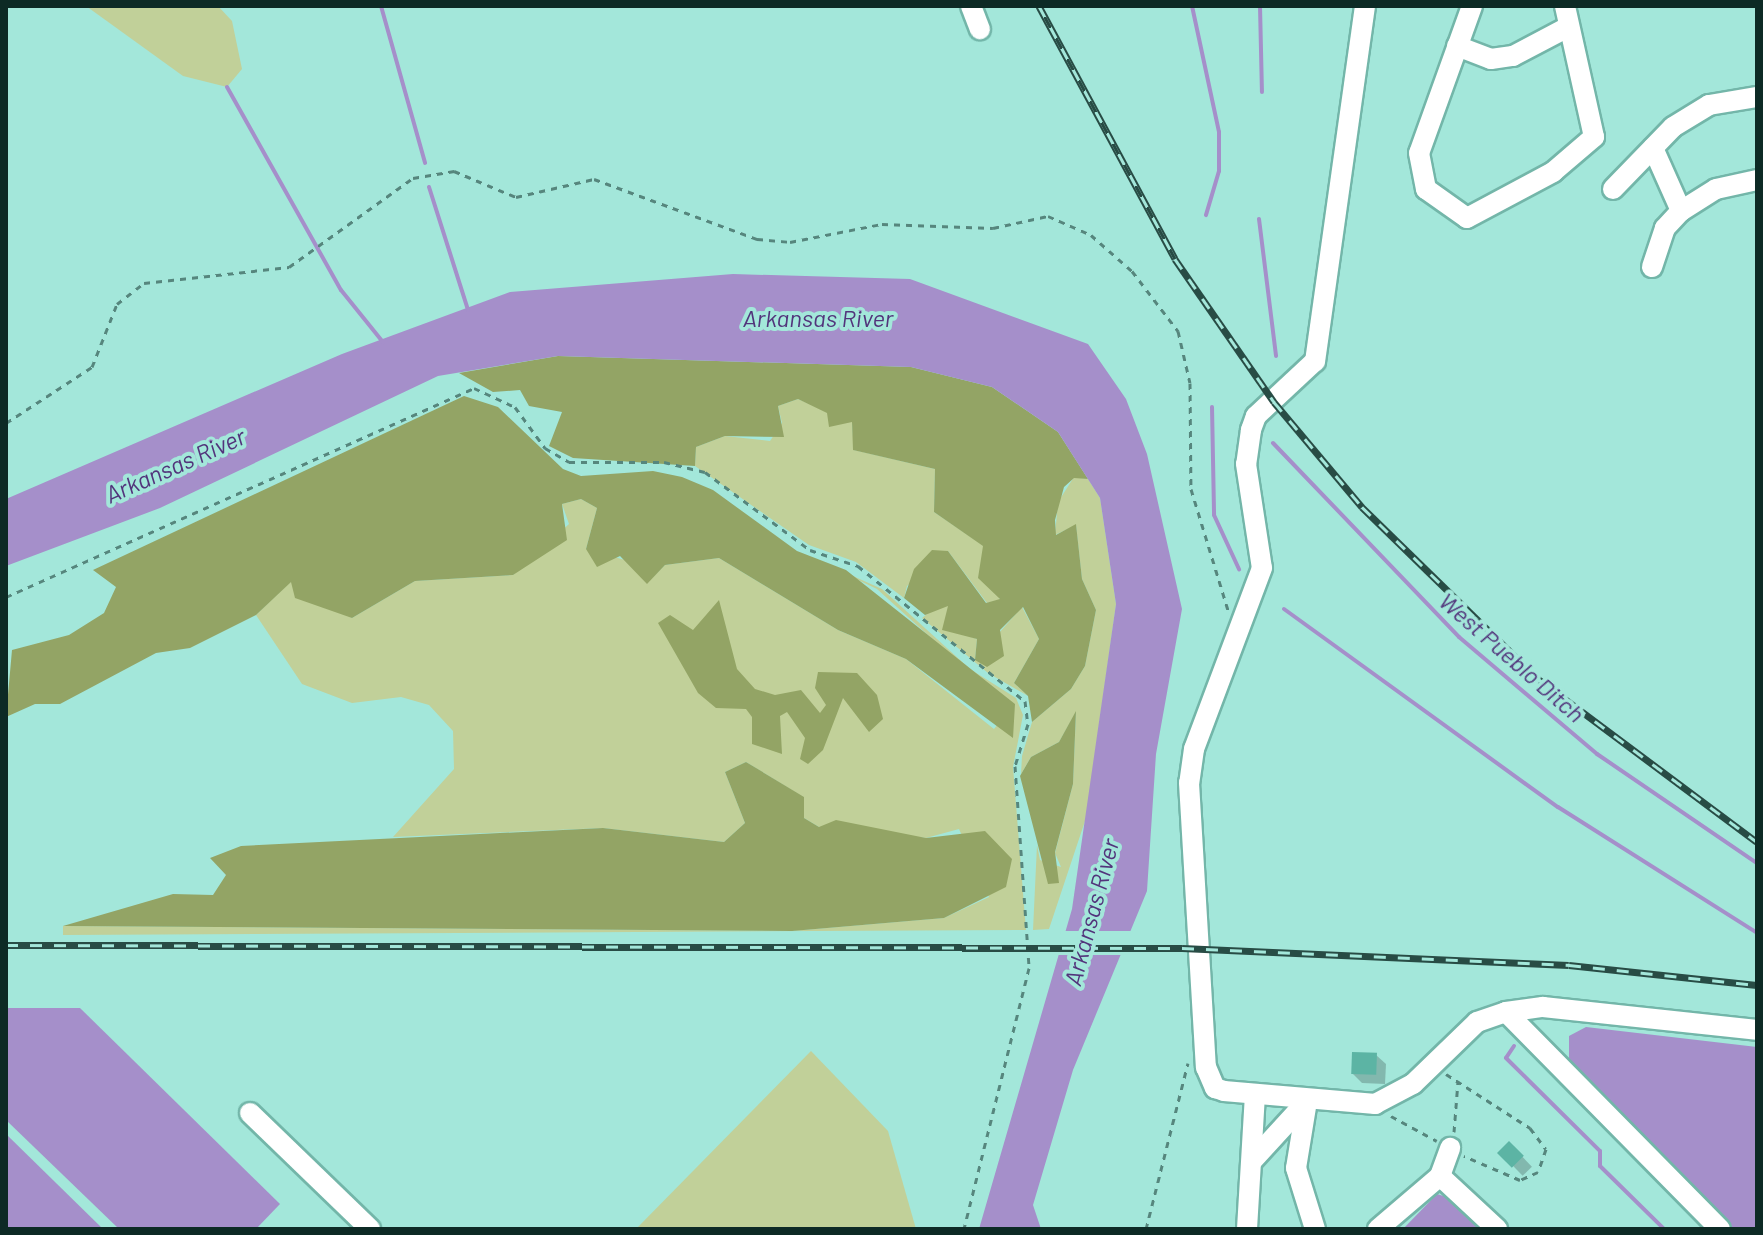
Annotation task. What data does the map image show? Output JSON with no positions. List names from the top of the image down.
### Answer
{
  "water": ["Arkansas River", "West Pueblo Ditch"]
}
